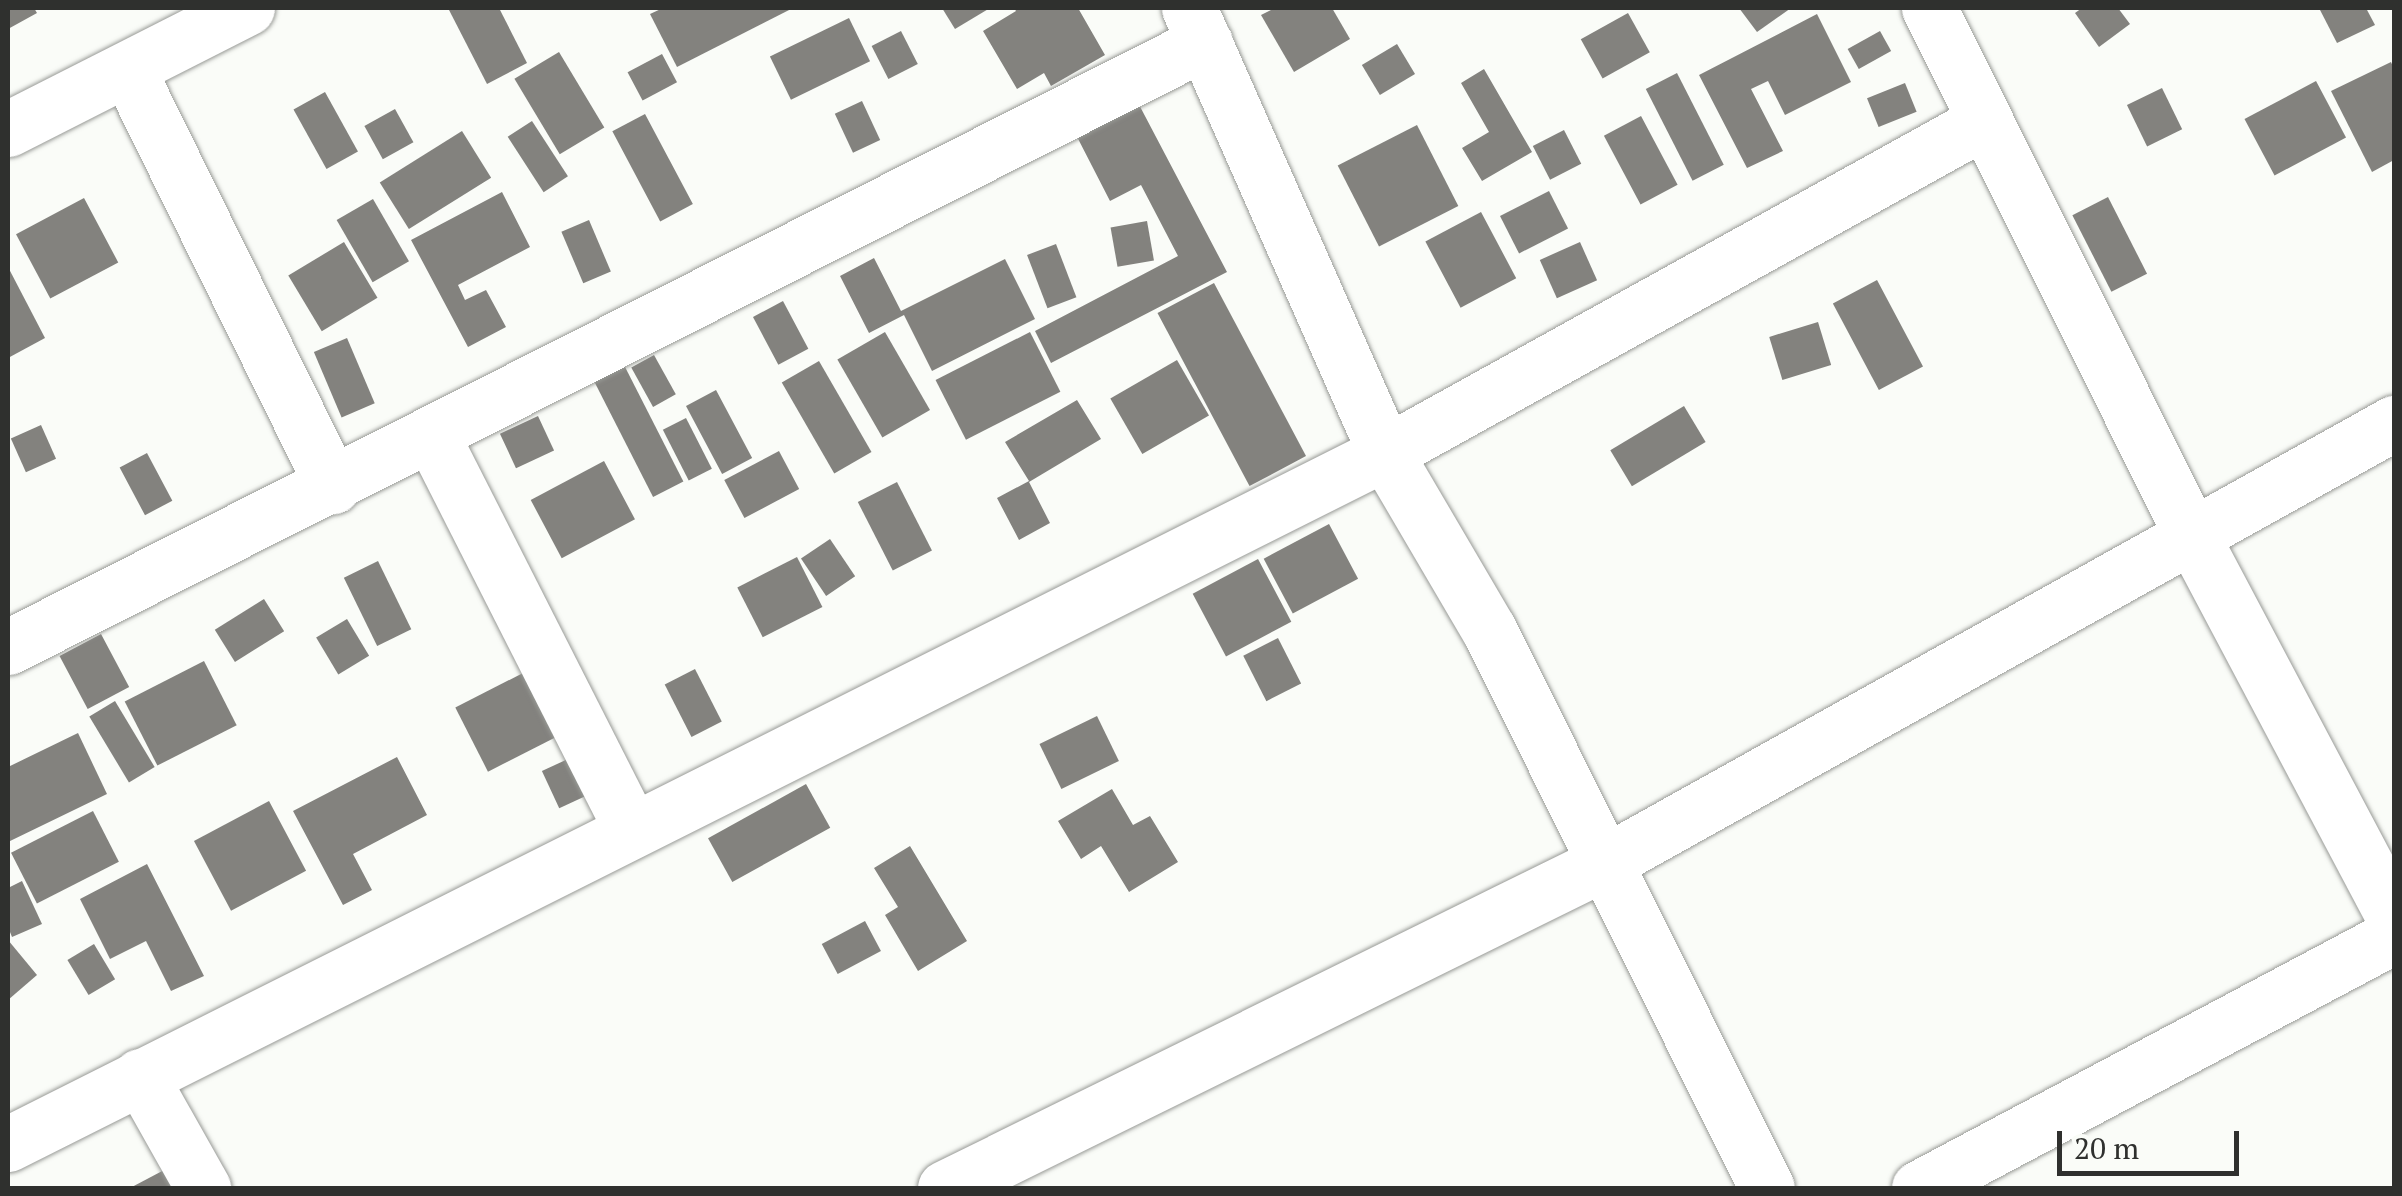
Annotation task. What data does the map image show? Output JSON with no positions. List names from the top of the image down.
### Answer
{
  "scale_bar": "20 m"
}
